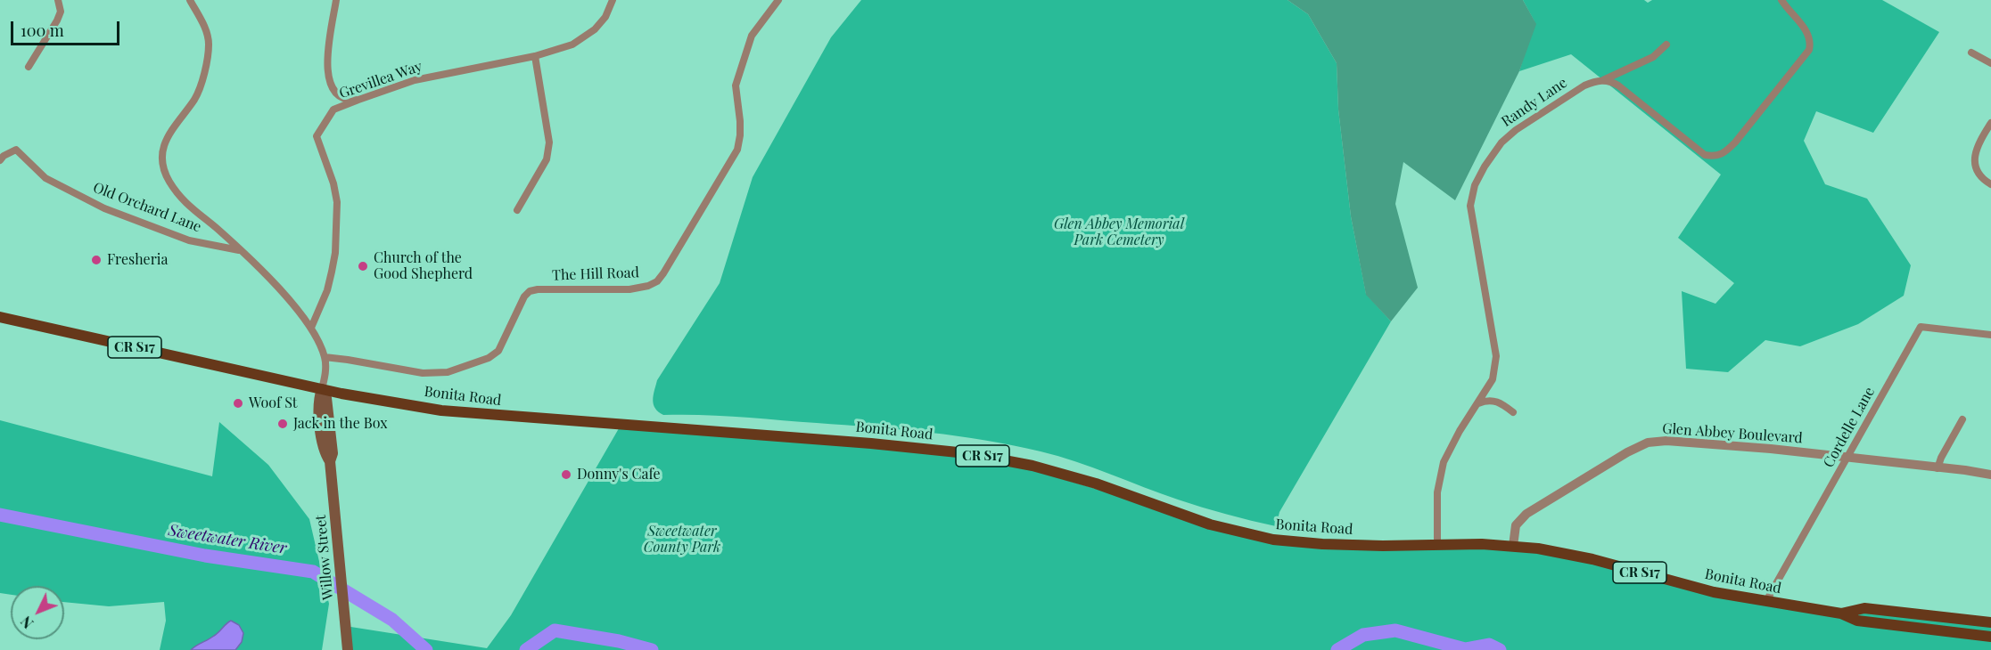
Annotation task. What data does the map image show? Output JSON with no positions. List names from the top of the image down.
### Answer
{
  "streets": {
    "main road": ["CR S17", "Bonita Road", "Willow Street"],
    "street": [
      "Grevillea Way",
      "Randy Lane",
      "Old Orchard Lane",
      "The Hill Road",
      "Cordelle Lane",
      "Glen Abbey Boulevard"
    ]
  },
  "crossings": [
    ["Grevillea Way", "Old Orchard Lane"],
    ["Randy Lane", "Bonita Road"],
    ["Old Orchard Lane", "The Hill Road"],
    ["Old Orchard Lane", "Bonita Road"],
    ["Old Orchard Lane", "Willow Street"],
    ["Bonita Road", "Cordelle Lane"],
    ["Bonita Road", "Glen Abbey Boulevard"],
    ["Bonita Road", "Willow Street"],
    ["Cordelle Lane", "Glen Abbey Boulevard"]
  ],
  "water": ["Sweetwater River"],
  "parks": ["Glen Abbey Memorial Park Cemetery", "Sweetwater County Park"],
  "places": [
    "Fresheria",
    "Church of the Good Shepherd",
    "Woof St",
    "Jack in the Box",
    "Donny's Cafe"
  ],
  "scale_bar": "100 m",
  "north": "bottom left"
}
